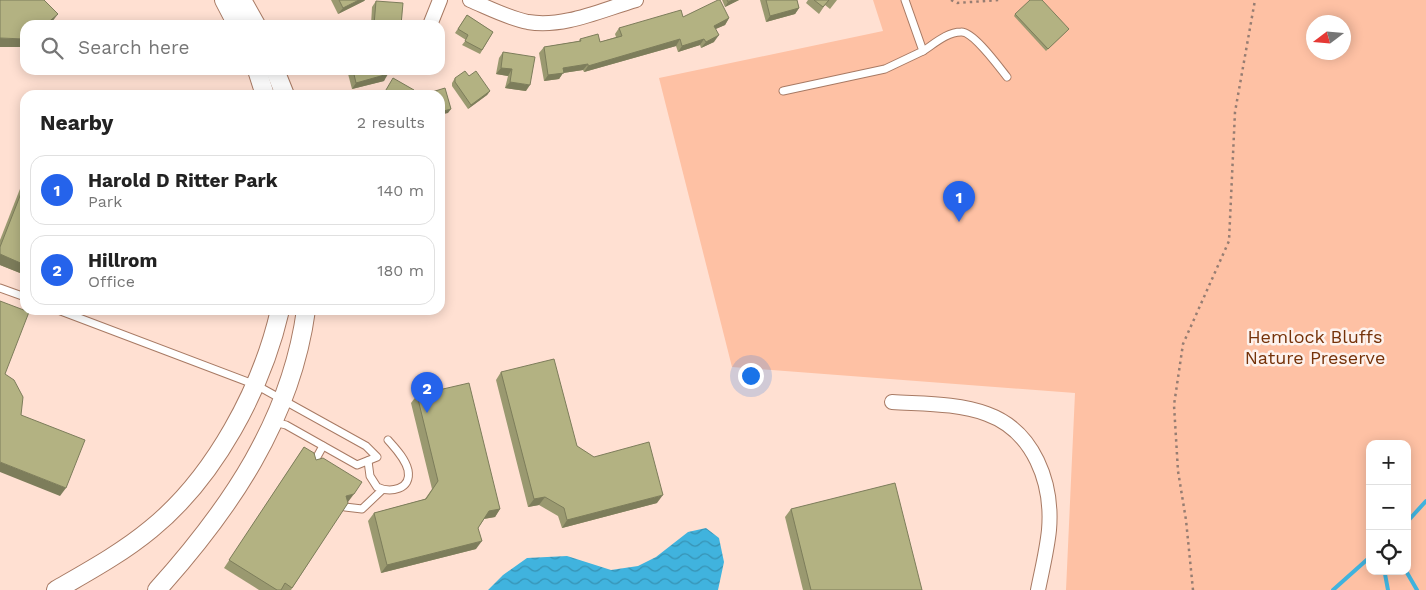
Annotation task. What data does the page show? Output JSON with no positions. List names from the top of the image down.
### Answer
{
  "parks": ["Hemlock Bluffs Nature Preserve"],
  "north": "left",
  "page": {
    "search": "Search here",
    "heading": ["Nearby", "2 results"],
    "list": [
      {
        "mark": "1",
        "name": "Harold D Ritter Park",
        "note": "Park",
        "value": "140 m"
      },
      {
        "mark": "2",
        "name": "Hillrom",
        "note": "Office",
        "value": "180 m"
      }
    ],
    "pins": ["1", "2"],
    "map_buttons": ["+", "−"]
  }
}
